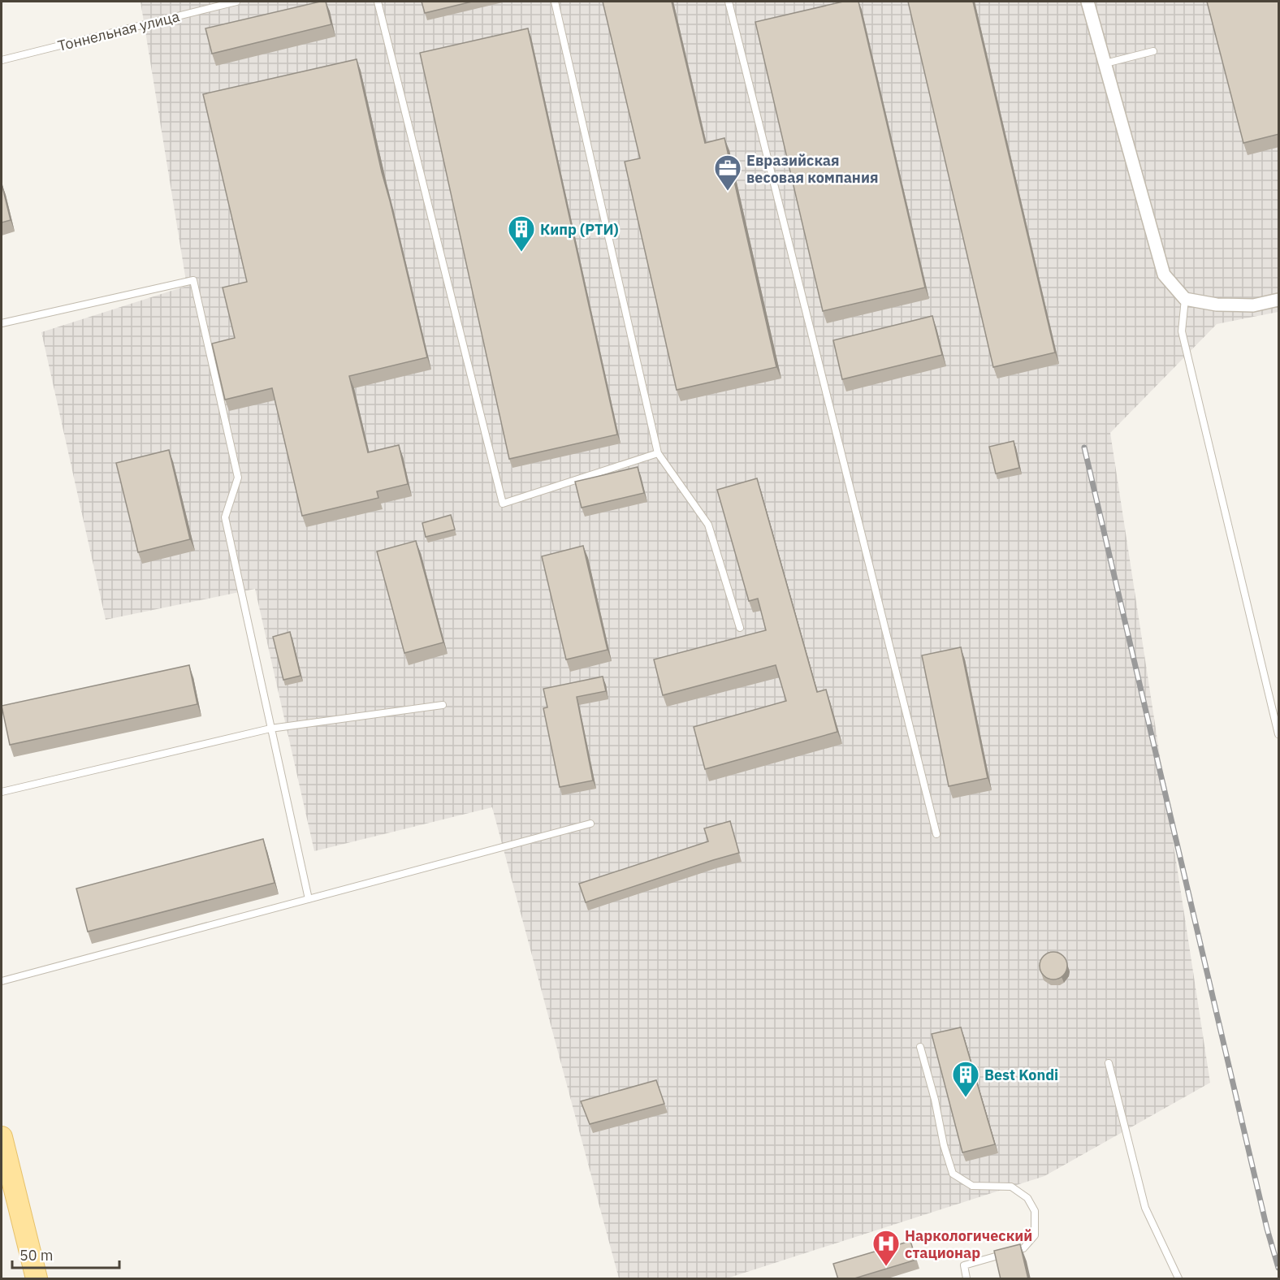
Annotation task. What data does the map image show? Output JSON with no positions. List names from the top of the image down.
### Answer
{
  "streets": {
    "lane": ["Тоннельная улица"]
  },
  "places": {
    "office": ["Евразийская весовая компания"],
    "building": ["Кипр (РТИ)", "Best Kondi"],
    "hospital": ["Наркологический стационар"]
  },
  "scale_bar": "50 m"
}
